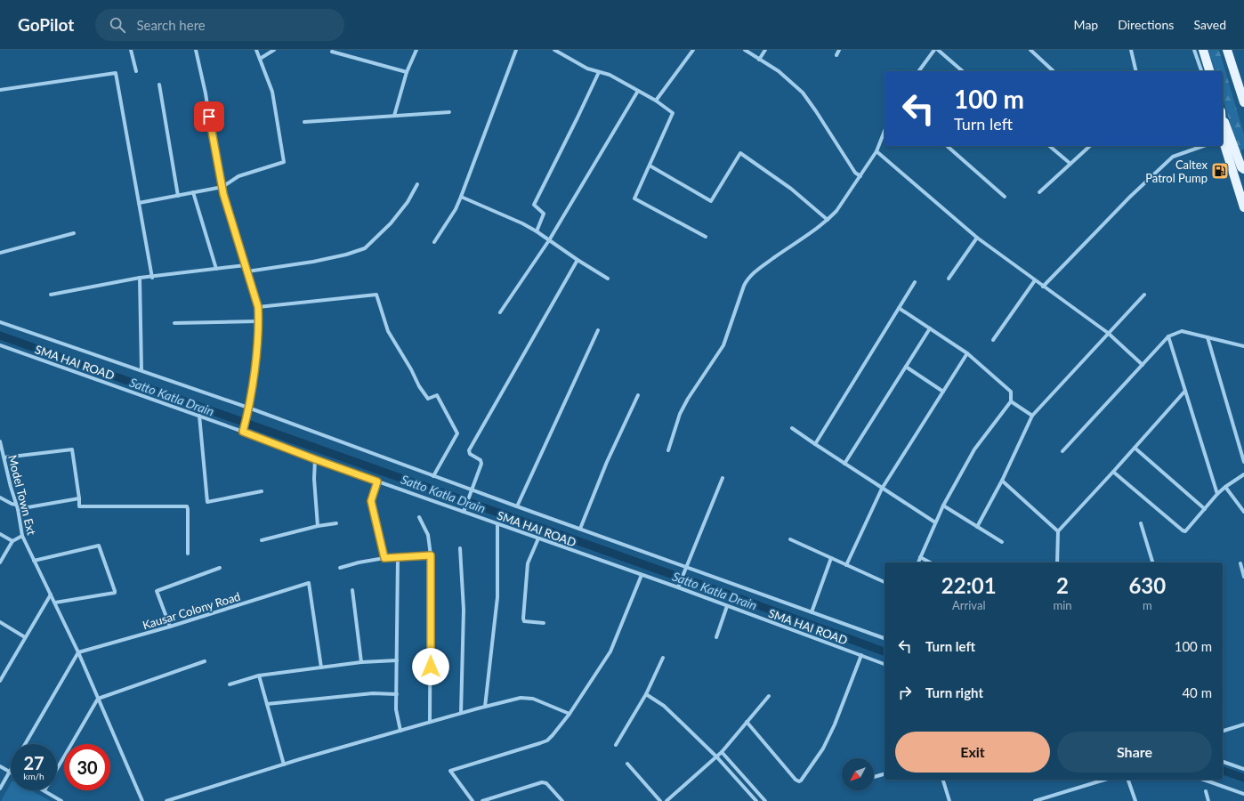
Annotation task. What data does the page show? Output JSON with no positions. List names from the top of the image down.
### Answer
{
  "streets": {
    "street": ["SMA HAI ROAD", "Model Town Ext", "Kausar Colony Road"]
  },
  "crossings": [
    ["Model Town Ext", "Kausar Colony Road"]
  ],
  "water": ["Satto Katla Drain"],
  "places": {
    "fuel station": ["Caltex Patrol Pump"]
  },
  "north": "bottom left",
  "page": {
    "header": "GoPilot",
    "search": "Search here",
    "nav": ["Map", "Directions", "Saved"],
    "turn": ["100 m", "Turn left"],
    "eta": [
      "22:01",
      "Arrival",
      "2",
      "min",
      "630",
      "m"
    ],
    "list": [
      {
        "name": "Turn left",
        "value": "100 m"
      },
      {
        "name": "Turn right",
        "value": "40 m"
      }
    ],
    "buttons": ["Exit", "Share"],
    "speed": "27 km/h",
    "limit": "30"
  }
}
